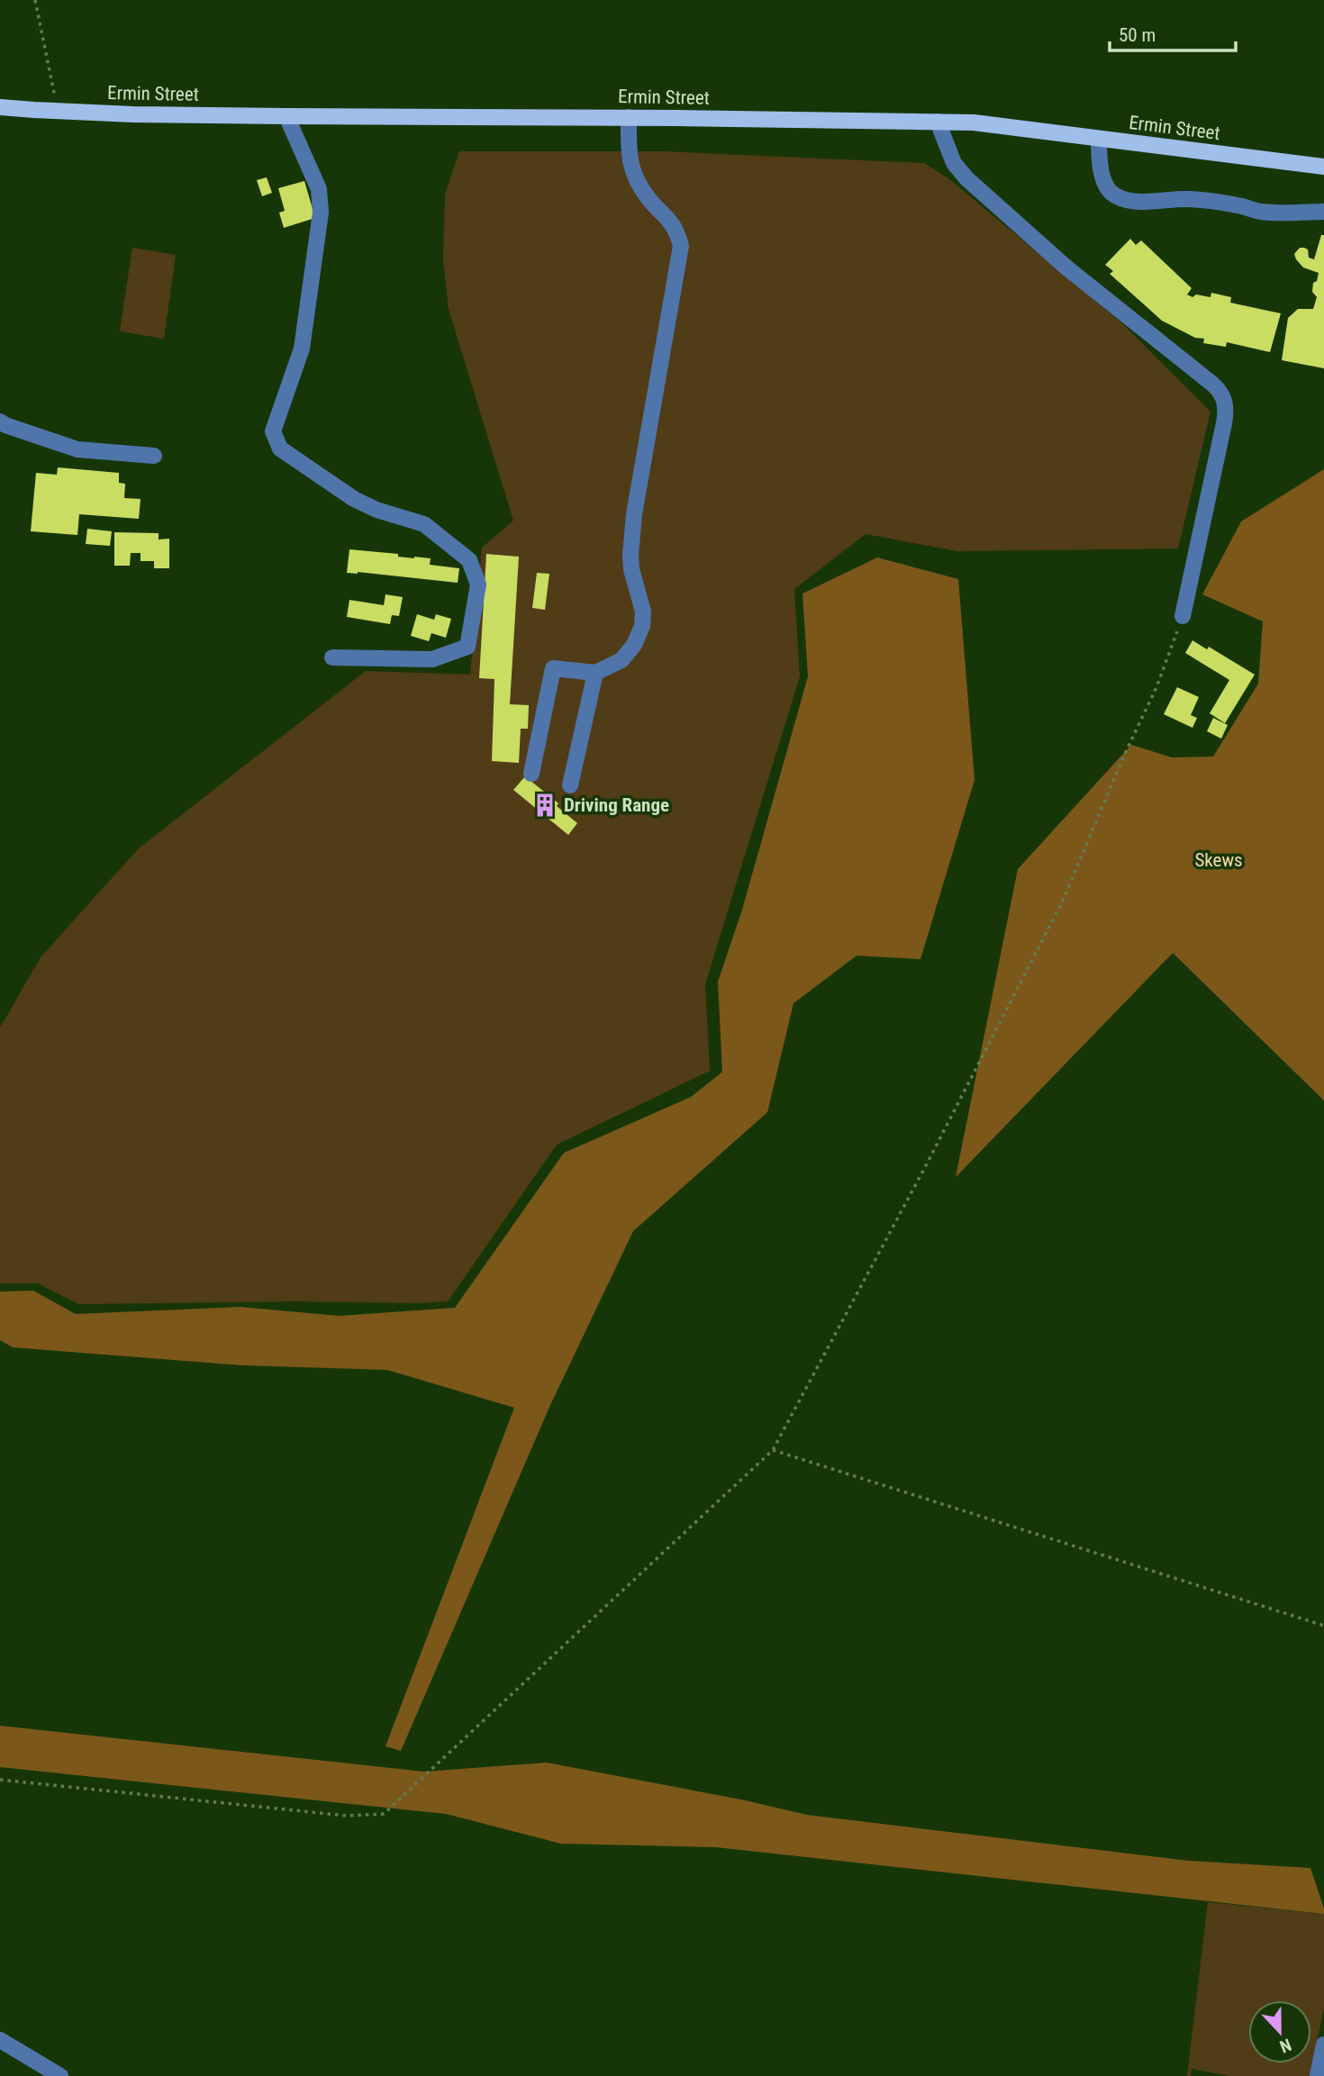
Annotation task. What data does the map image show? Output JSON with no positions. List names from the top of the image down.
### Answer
{
  "streets": {
    "main road": ["Ermin Street"]
  },
  "parks": ["Skews"],
  "places": {
    "building": ["Driving Range"]
  },
  "scale_bar": "50 m",
  "north": "bottom"
}
